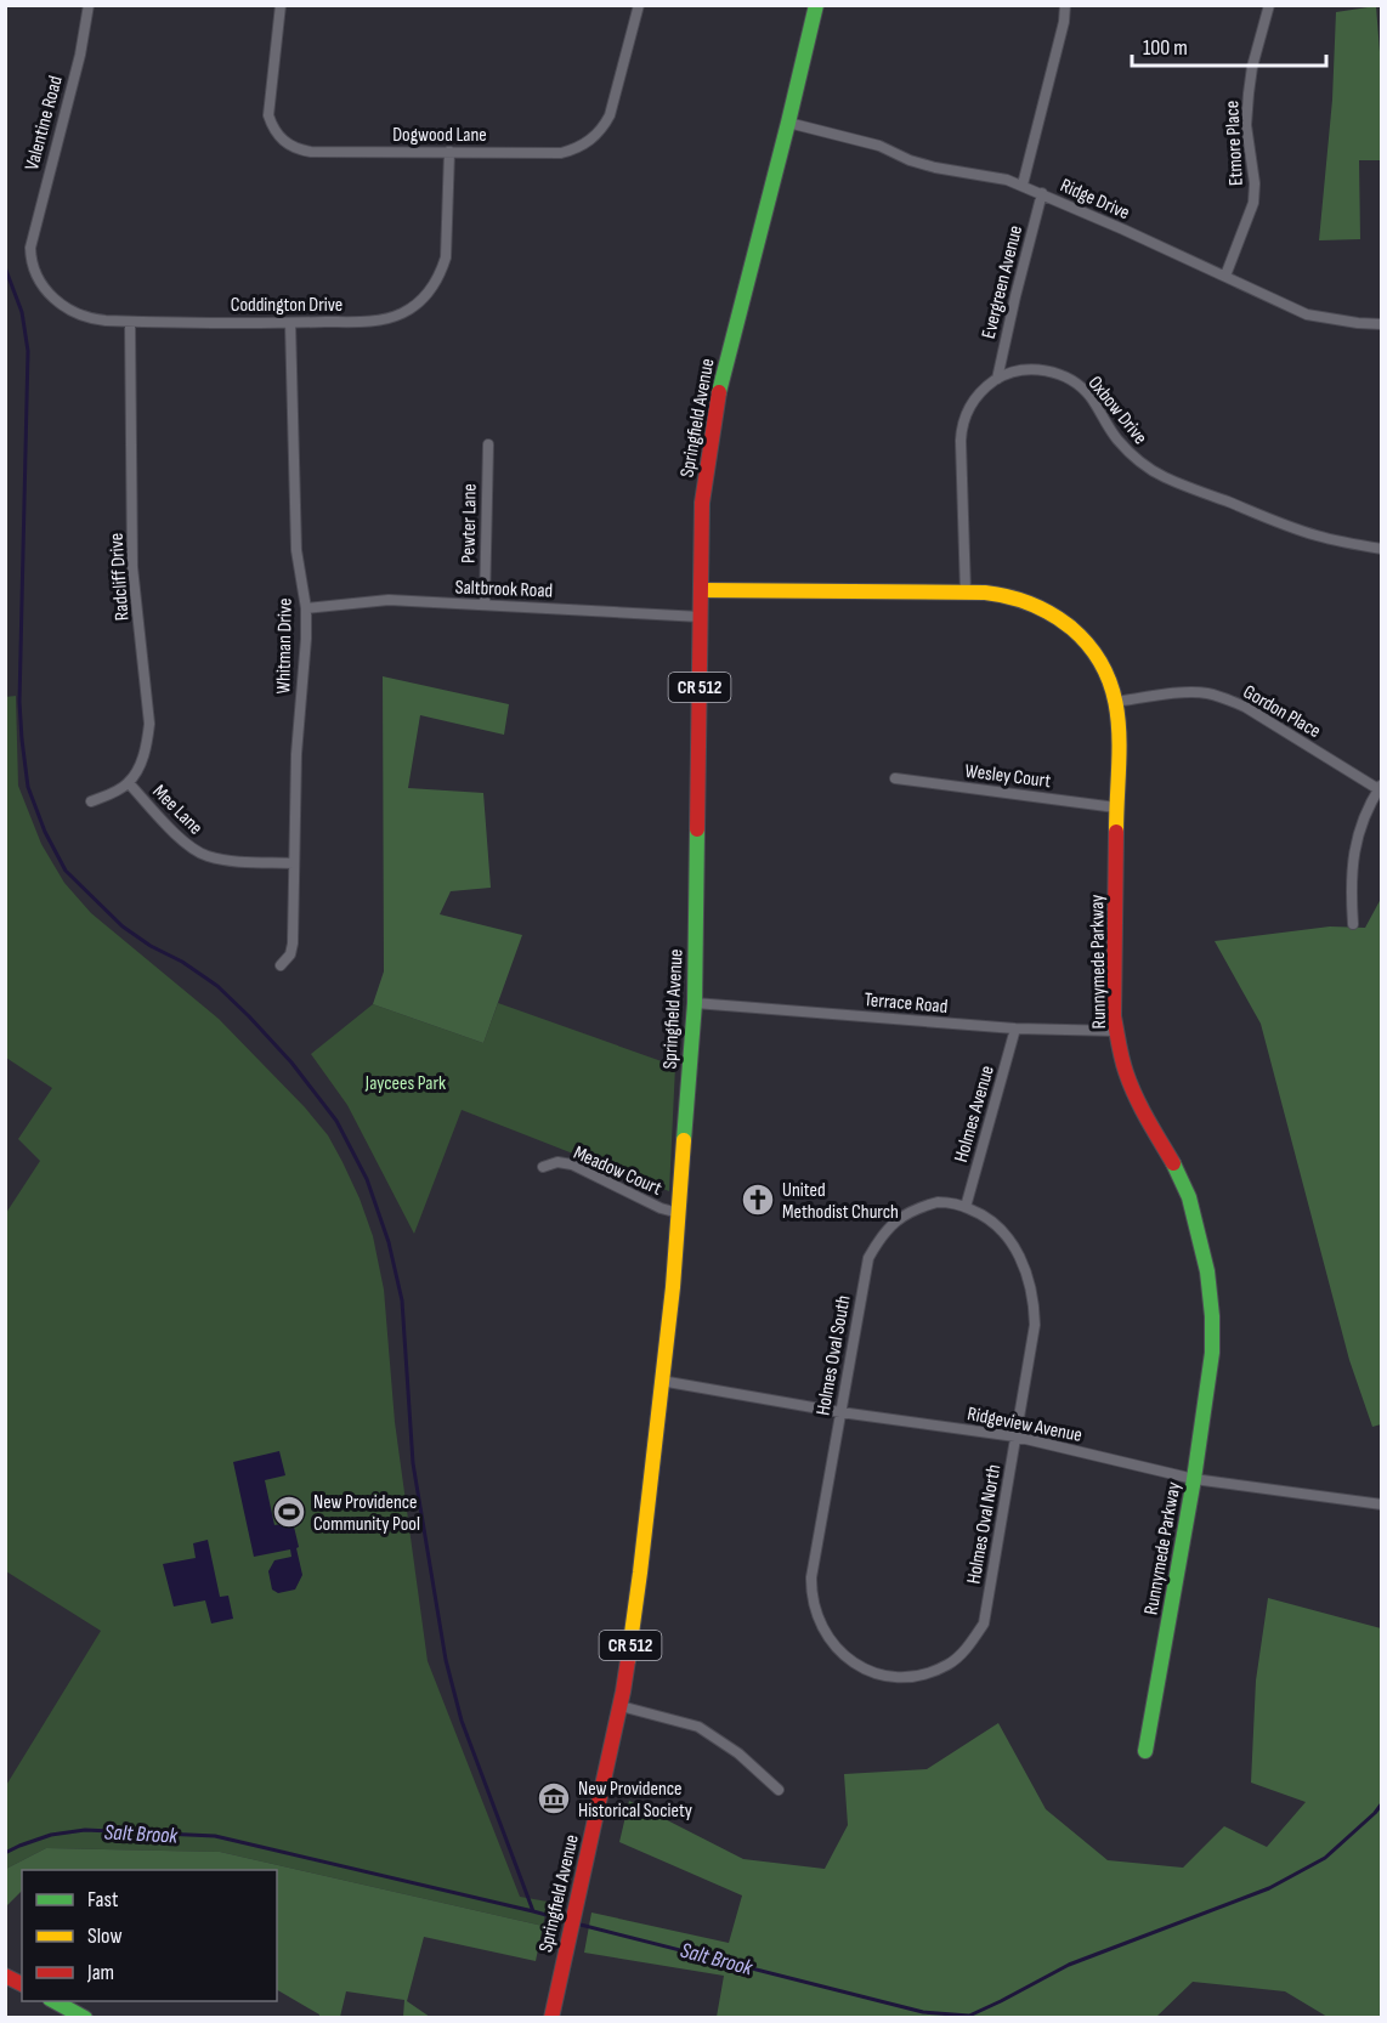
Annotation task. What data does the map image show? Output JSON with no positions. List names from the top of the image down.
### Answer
{
  "streets": {
    "main road": ["Springfield Avenue", "CR 512", "Runnymede Parkway"],
    "street": [
      "Valentine Road",
      "Dogwood Lane",
      "Etmore Place",
      "Ridge Drive",
      "Evergreen Avenue",
      "Coddington Drive",
      "Oxbow Drive",
      "Pewter Lane",
      "Radcliff Drive",
      "Saltbrook Road",
      "Whitman Drive",
      "Gordon Place",
      "Wesley Court",
      "Mee Lane",
      "Terrace Road",
      "Holmes Avenue",
      "Meadow Court",
      "Holmes Oval South",
      "Ridgeview Avenue",
      "Holmes Oval North"
    ]
  },
  "crossings": [
    ["Valentine Road", "Coddington Drive"],
    ["Dogwood Lane", "Coddington Drive"],
    ["Etmore Place", "Ridge Drive"],
    ["Ridge Drive", "Evergreen Avenue"],
    ["Ridge Drive", "Springfield Avenue"],
    ["Evergreen Avenue", "Oxbow Drive"],
    ["Coddington Drive", "Radcliff Drive"],
    ["Coddington Drive", "Whitman Drive"],
    ["Oxbow Drive", "Runnymede Parkway"],
    ["Springfield Avenue", "Saltbrook Road"],
    ["Springfield Avenue", "Runnymede Parkway"],
    ["Springfield Avenue", "Terrace Road"],
    ["Springfield Avenue", "Meadow Court"],
    ["Springfield Avenue", "Ridgeview Avenue"],
    ["Pewter Lane", "Saltbrook Road"],
    ["Radcliff Drive", "Mee Lane"],
    ["Saltbrook Road", "Whitman Drive"],
    ["Whitman Drive", "Mee Lane"],
    ["Gordon Place", "Runnymede Parkway"],
    ["Wesley Court", "Runnymede Parkway"],
    ["Runnymede Parkway", "Terrace Road"],
    ["Runnymede Parkway", "Ridgeview Avenue"],
    ["Terrace Road", "Holmes Avenue"],
    ["Holmes Avenue", "Holmes Oval South"],
    ["Holmes Avenue", "Holmes Oval North"],
    ["Holmes Oval South", "Ridgeview Avenue"],
    ["Holmes Oval South", "Holmes Oval North"],
    ["Ridgeview Avenue", "Holmes Oval North"]
  ],
  "water": ["Salt Brook"],
  "parks": ["Jaycees Park"],
  "places": {
    "church": ["United Methodist Church"],
    "sports": ["New Providence Community Pool"],
    "museum": ["New Providence Historical Society"]
  },
  "legend": ["Fast", "Slow", "Jam"],
  "scale_bar": "100 m"
}
